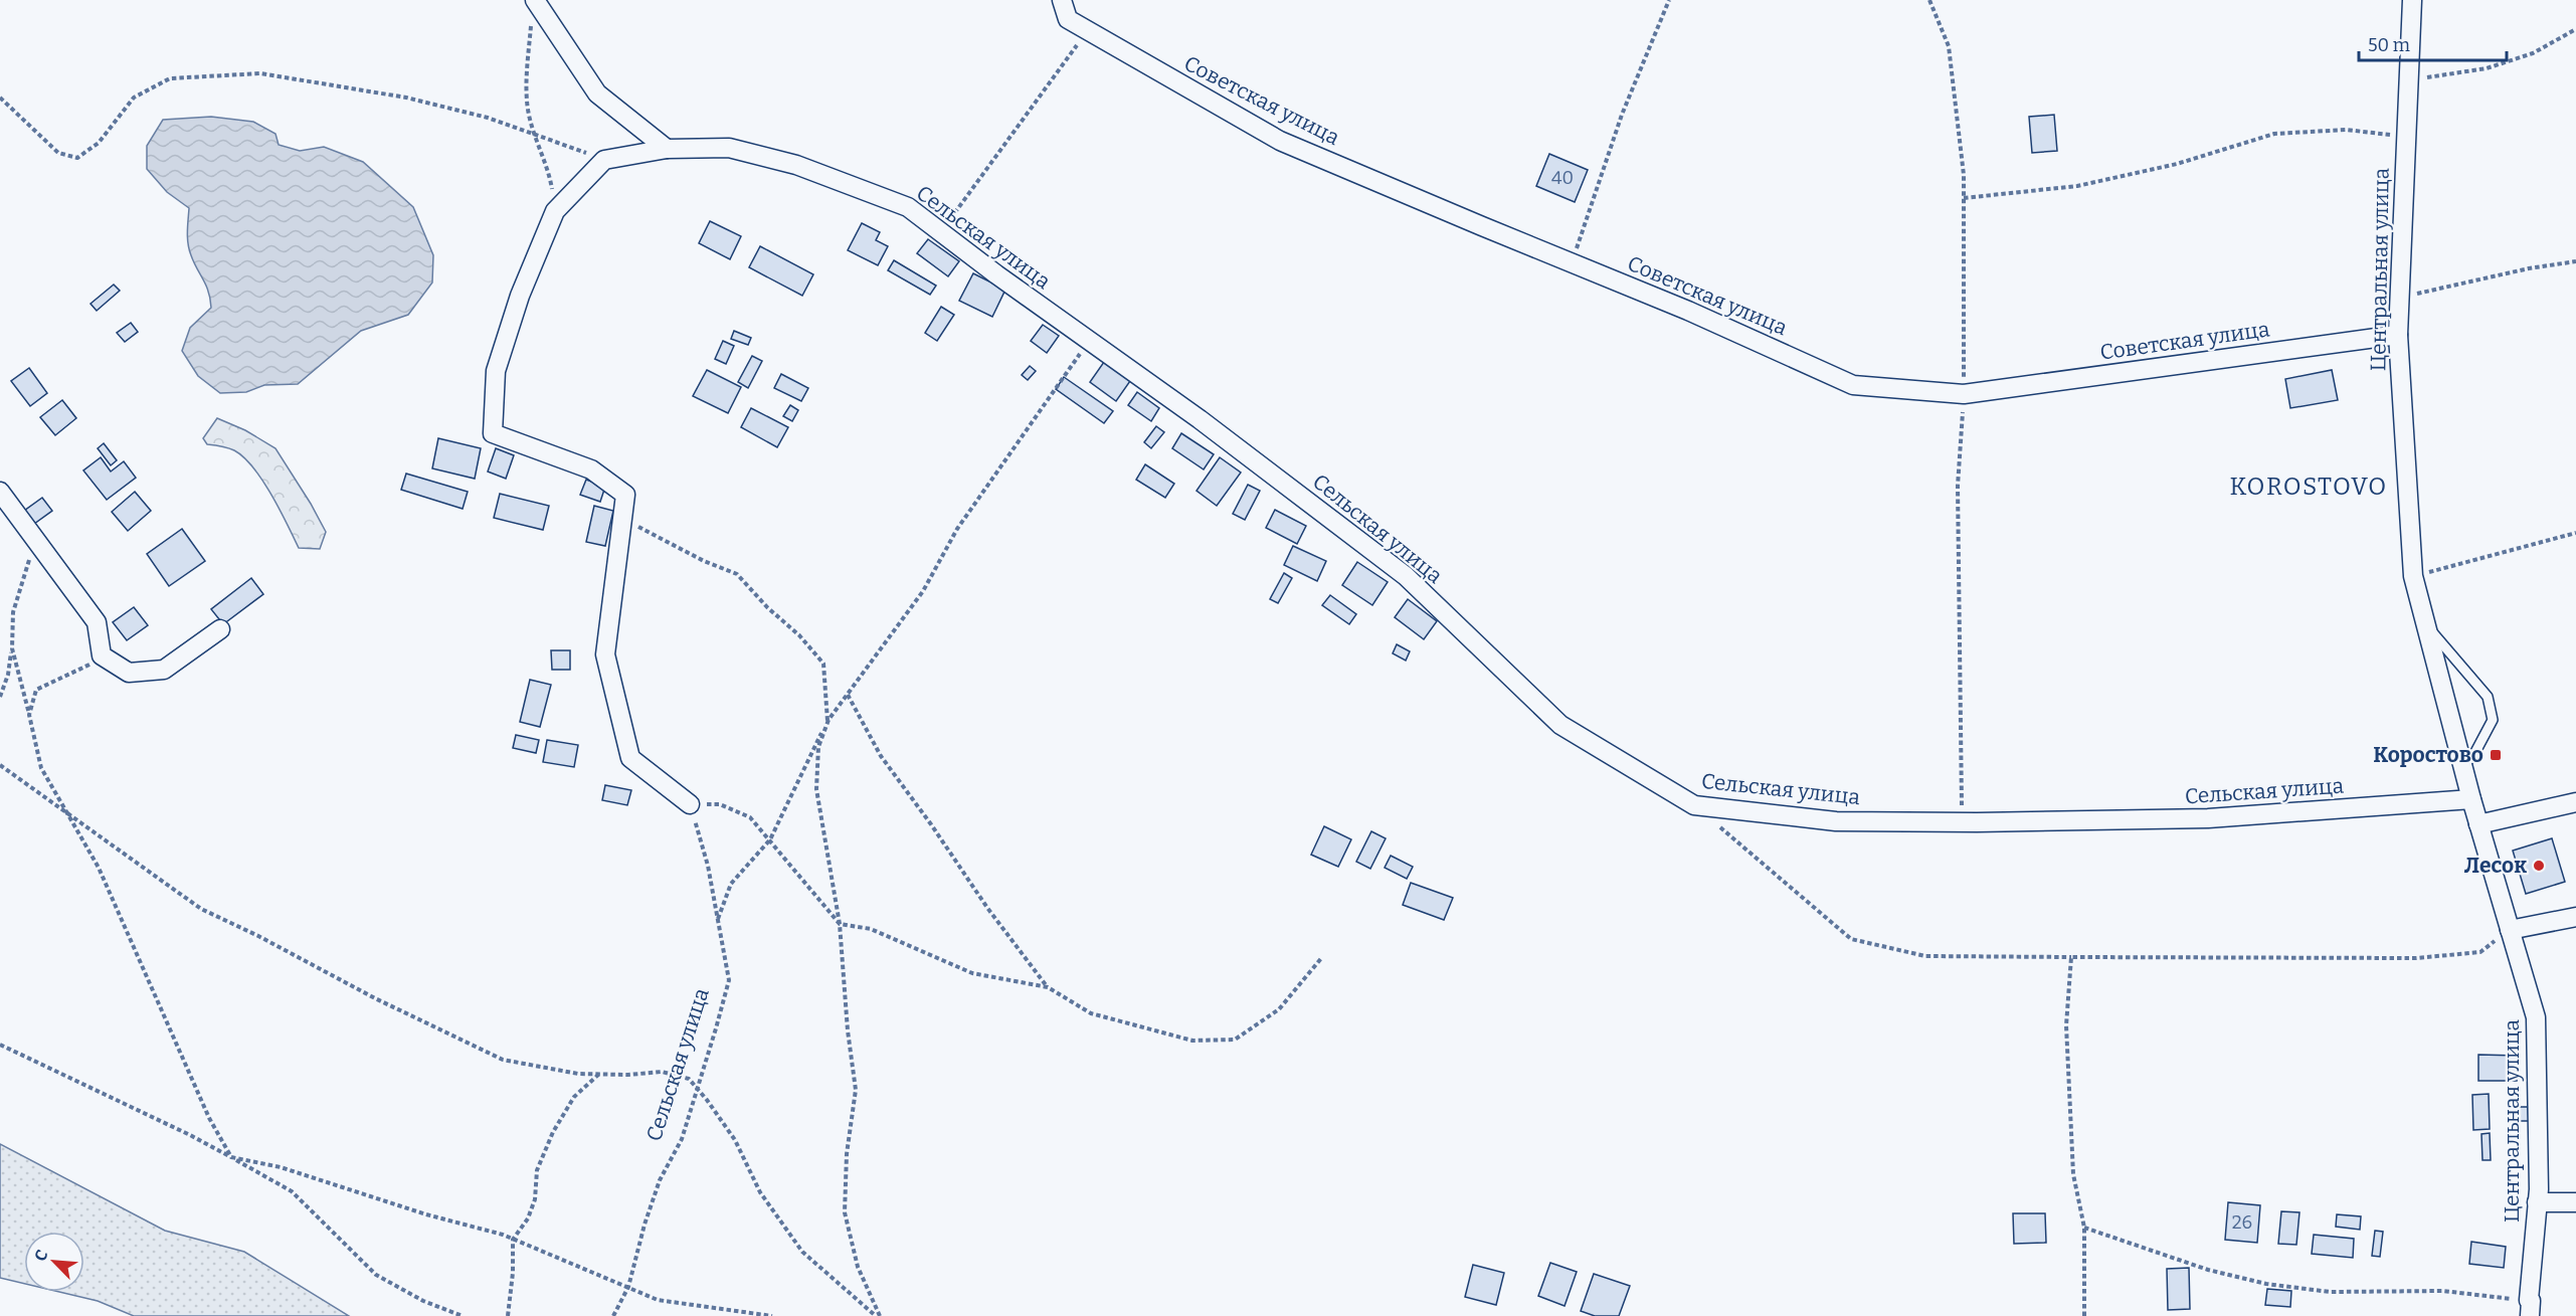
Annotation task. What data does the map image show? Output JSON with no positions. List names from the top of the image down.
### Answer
{
  "streets": {
    "street": ["Советская улица", "Сельская улица", "Центральная улица"]
  },
  "crossings": [
    ["Советская улица", "Центральная улица"],
    ["Сельская улица", "Центральная улица"]
  ],
  "districts": ["KOROSTOVO"],
  "places": {
    "transit": ["Коростово"],
    "other": ["Лесок"]
  },
  "house_numbers": ["40", "26"],
  "scale_bar": "50 m",
  "north": "top left"
}
